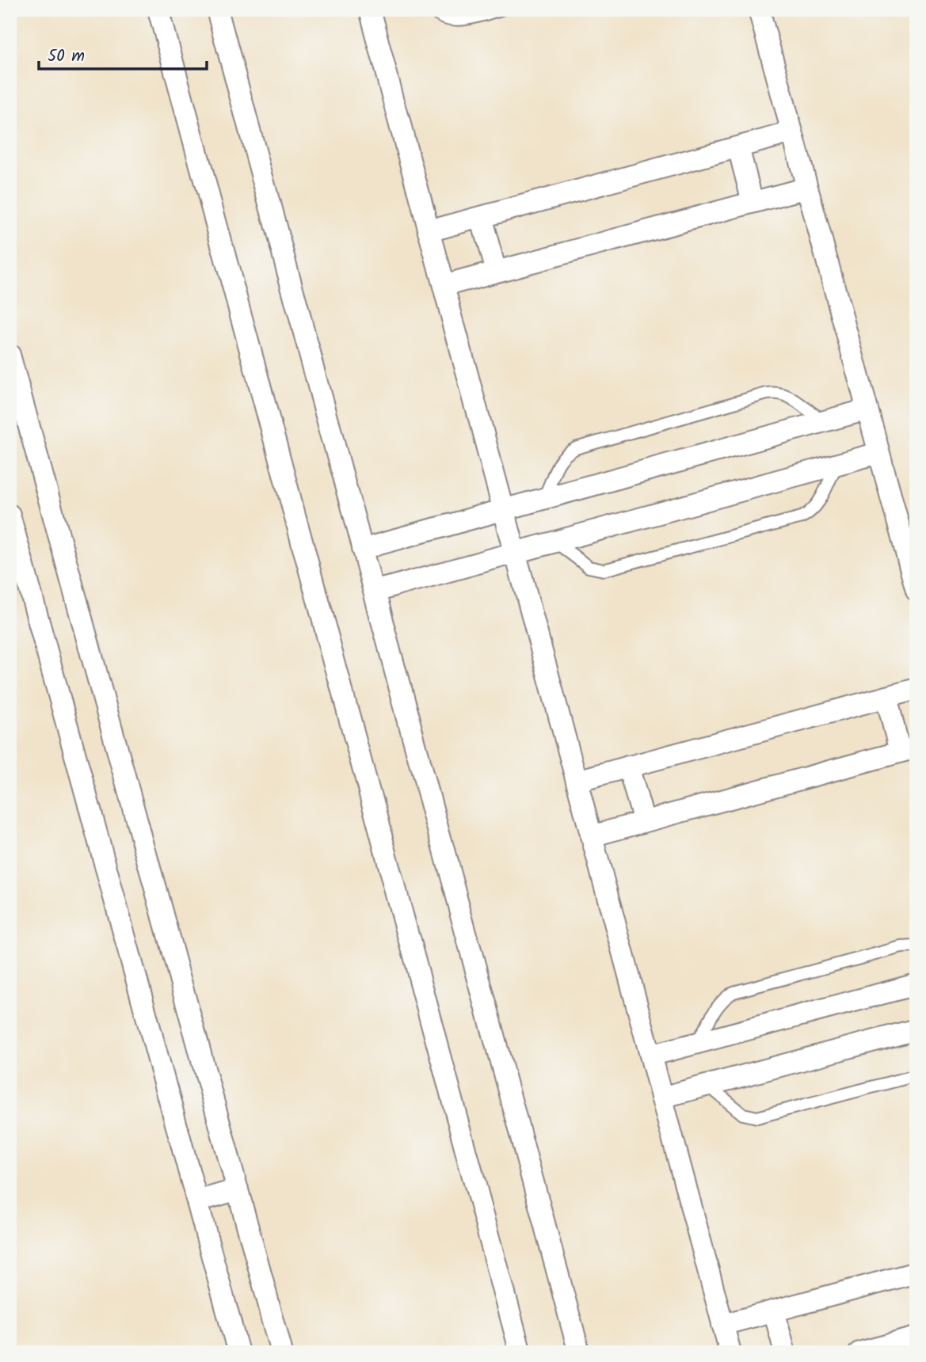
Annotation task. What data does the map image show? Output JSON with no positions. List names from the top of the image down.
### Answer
{
  "scale_bar": "50 m"
}
